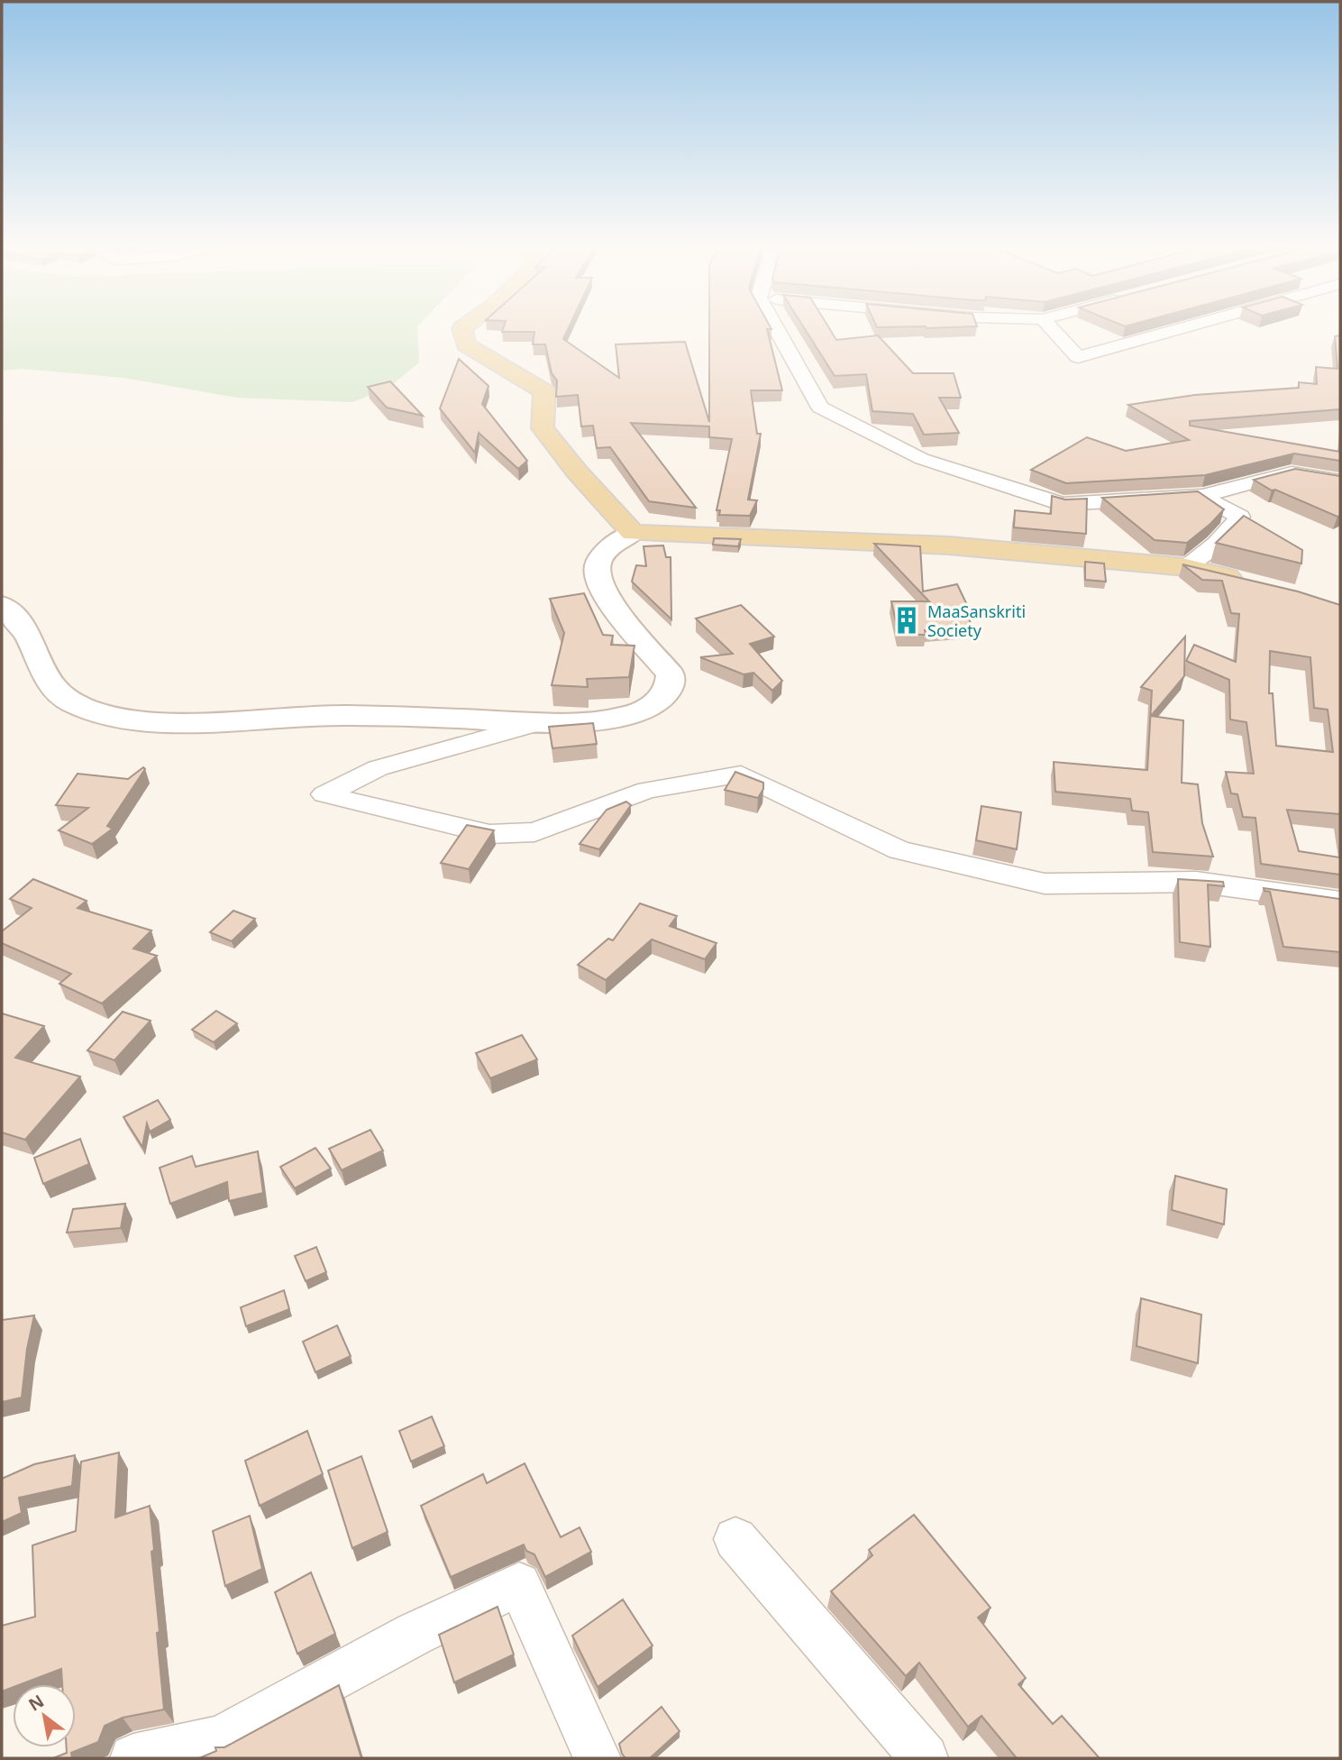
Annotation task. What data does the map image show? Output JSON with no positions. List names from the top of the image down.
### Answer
{
  "places": {
    "building": ["MaaSanskriti Society"]
  },
  "north": "top left"
}
